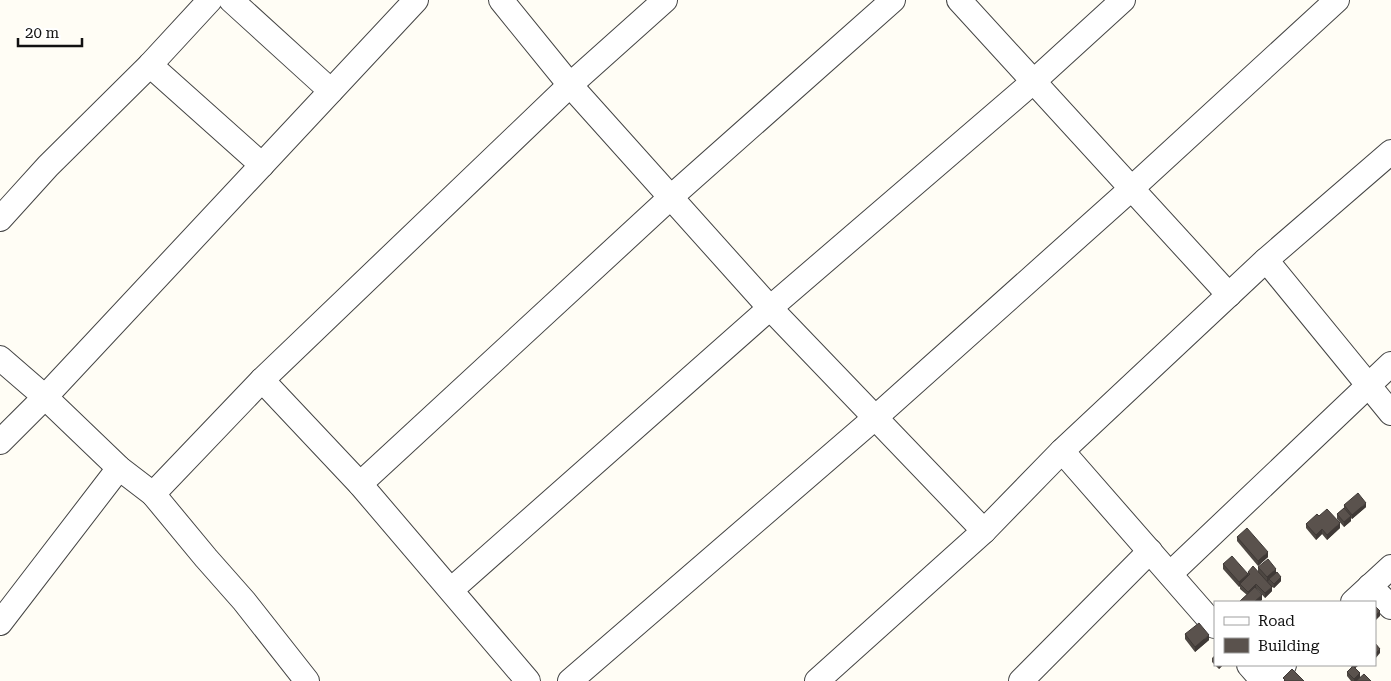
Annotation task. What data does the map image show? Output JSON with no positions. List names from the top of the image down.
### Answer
{
  "legend": ["Road", "Building"],
  "scale_bar": "20 m"
}
